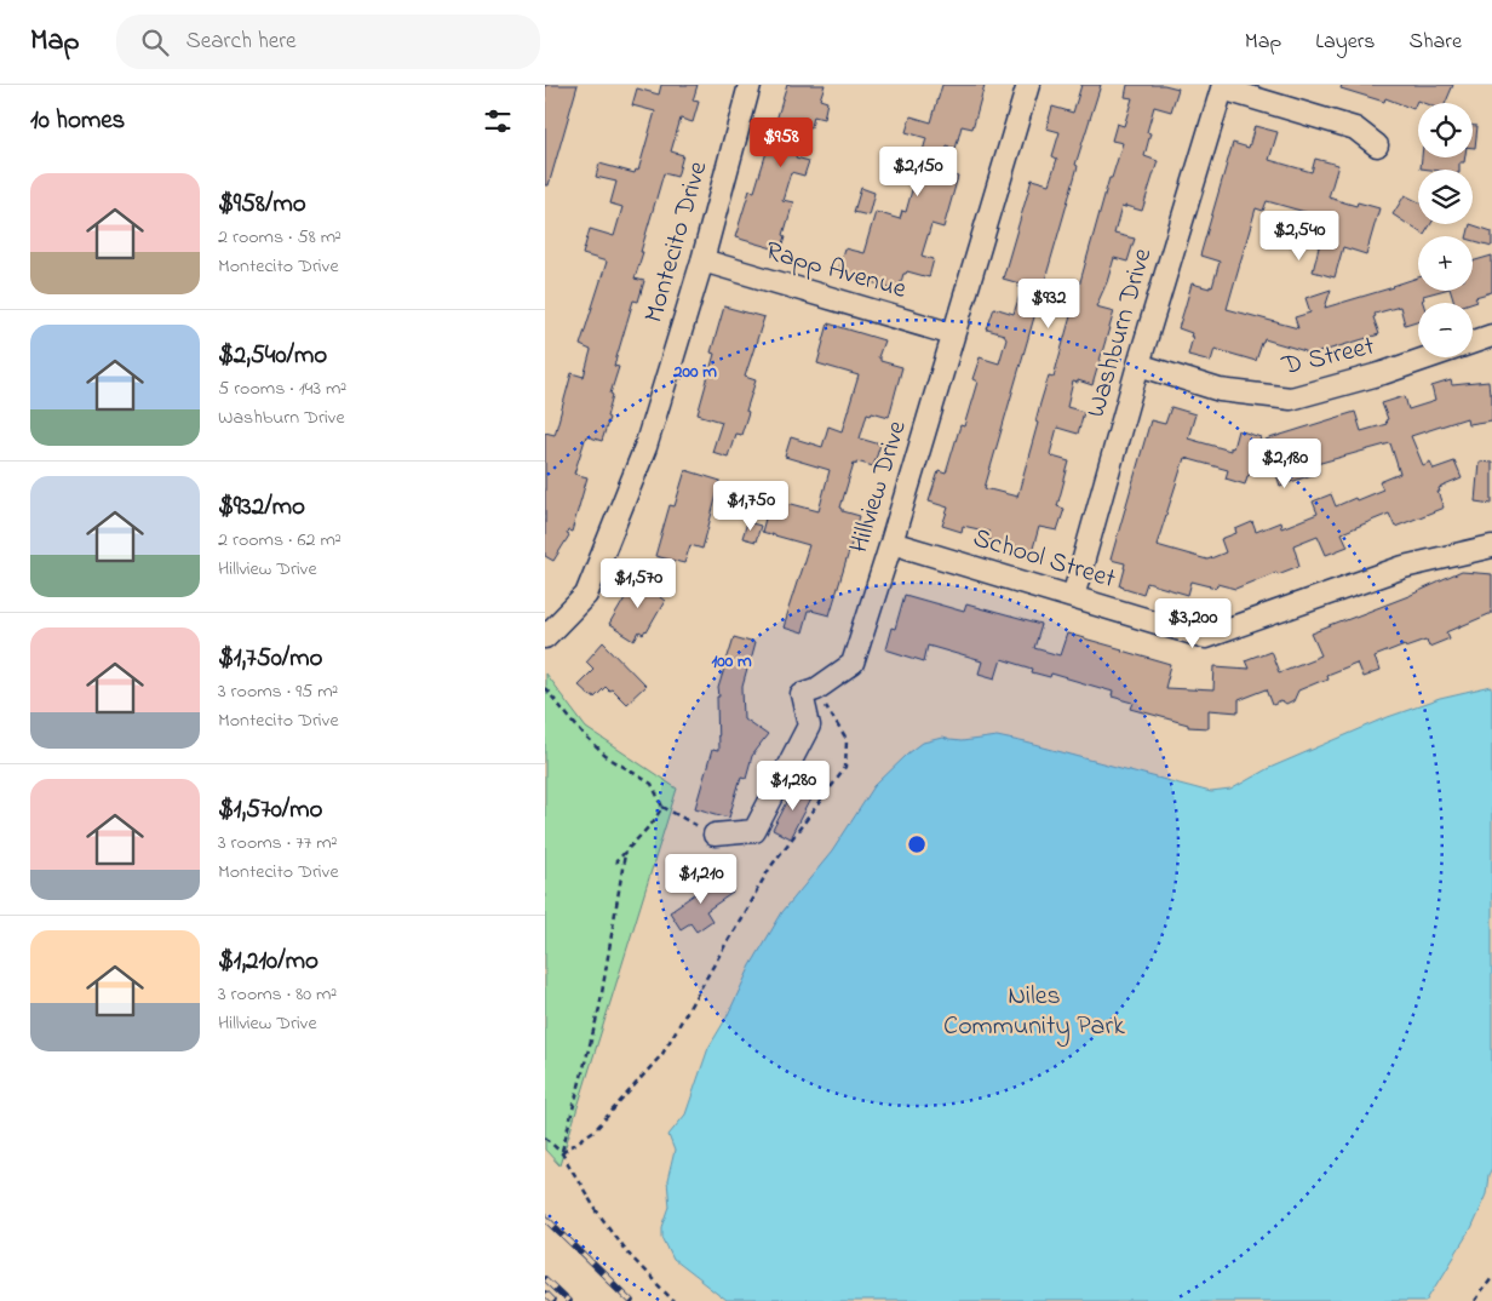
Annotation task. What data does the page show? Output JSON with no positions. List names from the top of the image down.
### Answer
{
  "streets": {
    "street": [
      "Montecito Drive",
      "Rapp Avenue",
      "Washburn Drive",
      "D Street",
      "Hillview Drive",
      "School Street"
    ]
  },
  "crossings": [
    ["Montecito Drive", "Rapp Avenue"],
    ["Rapp Avenue", "Hillview Drive"],
    ["Washburn Drive", "D Street"],
    ["Washburn Drive", "School Street"],
    ["Hillview Drive", "School Street"]
  ],
  "parks": ["Niles Community Park"],
  "page": {
    "header": "Map",
    "search": "Search here",
    "nav": ["Map", "Layers", "Share"],
    "heading": "10 homes",
    "map_buttons": ["+", "−"],
    "price": [
      "$958",
      "$2,150",
      "$2,540",
      "$932",
      "$2,180",
      "$1,750",
      "$1,570",
      "$3,200",
      "$1,280",
      "$1,210"
    ],
    "list": [
      {
        "name": "$958/mo",
        "note": "2 rooms · 58 m² · Montecito Drive"
      },
      {
        "name": "$2,540/mo",
        "note": "5 rooms · 143 m² · Washburn Drive"
      },
      {
        "name": "$932/mo",
        "note": "2 rooms · 62 m² · Hillview Drive"
      },
      {
        "name": "$1,750/mo",
        "note": "3 rooms · 95 m² · Montecito Drive"
      },
      {
        "name": "$1,570/mo",
        "note": "3 rooms · 77 m² · Montecito Drive"
      },
      {
        "name": "$1,210/mo",
        "note": "3 rooms · 80 m² · Hillview Drive"
      }
    ]
  },
  "rings": ["200 m", "100 m"]
}
